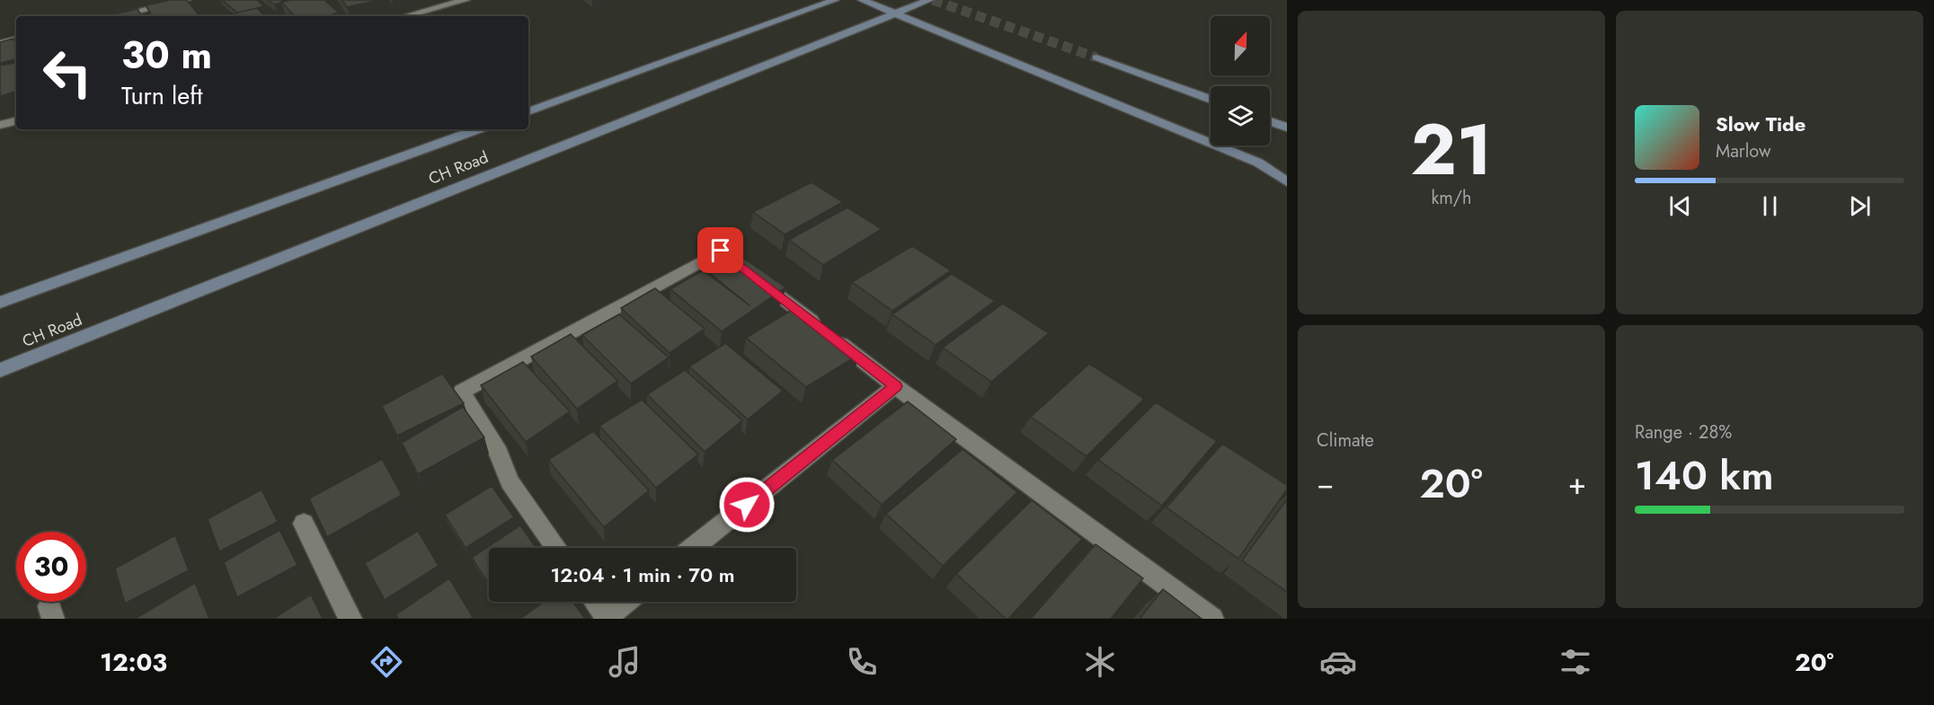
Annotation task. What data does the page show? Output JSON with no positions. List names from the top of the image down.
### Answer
{
  "streets": {
    "street": ["CH Road"]
  },
  "north": "top",
  "page": {
    "tile": [
      ["21", "km/h"],
      "Climate",
      ["Range · 28%", "140 km"]
    ],
    "turn": ["30 m", "Turn left"],
    "song": ["Slow Tide", "Marlow"],
    "heat": ["−", "20°", "+"],
    "limit": "30",
    "trip": "12:04 · 1 min · 70 m",
    "tabs": ["12:03", "20°"]
  }
}
